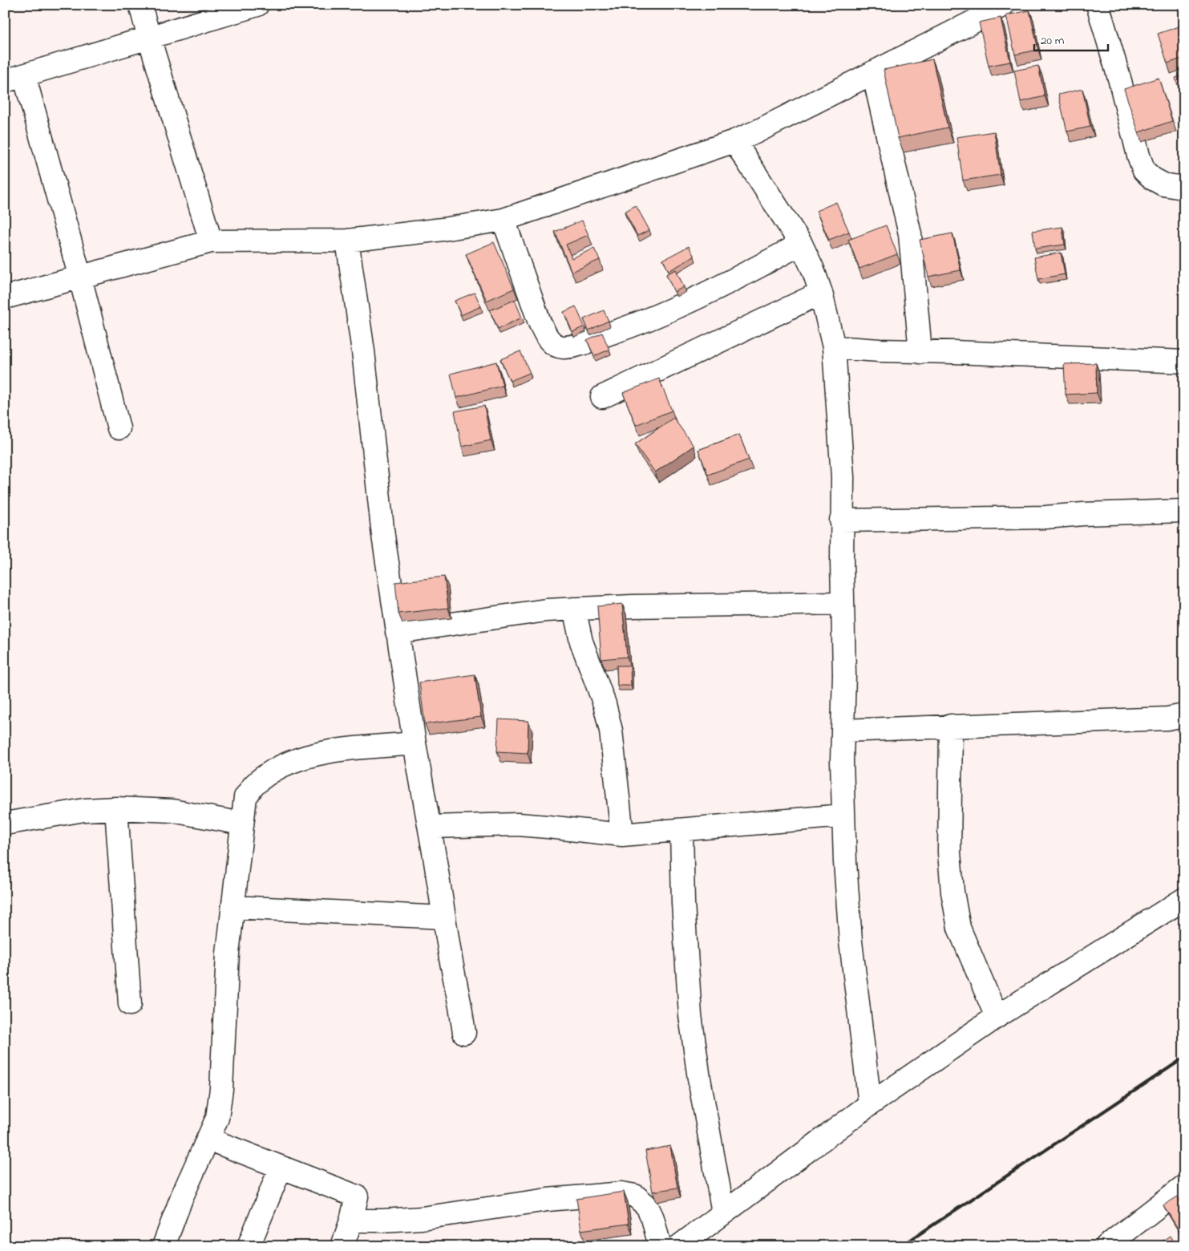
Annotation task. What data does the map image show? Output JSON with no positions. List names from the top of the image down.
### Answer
{
  "scale_bar": "20 m"
}
